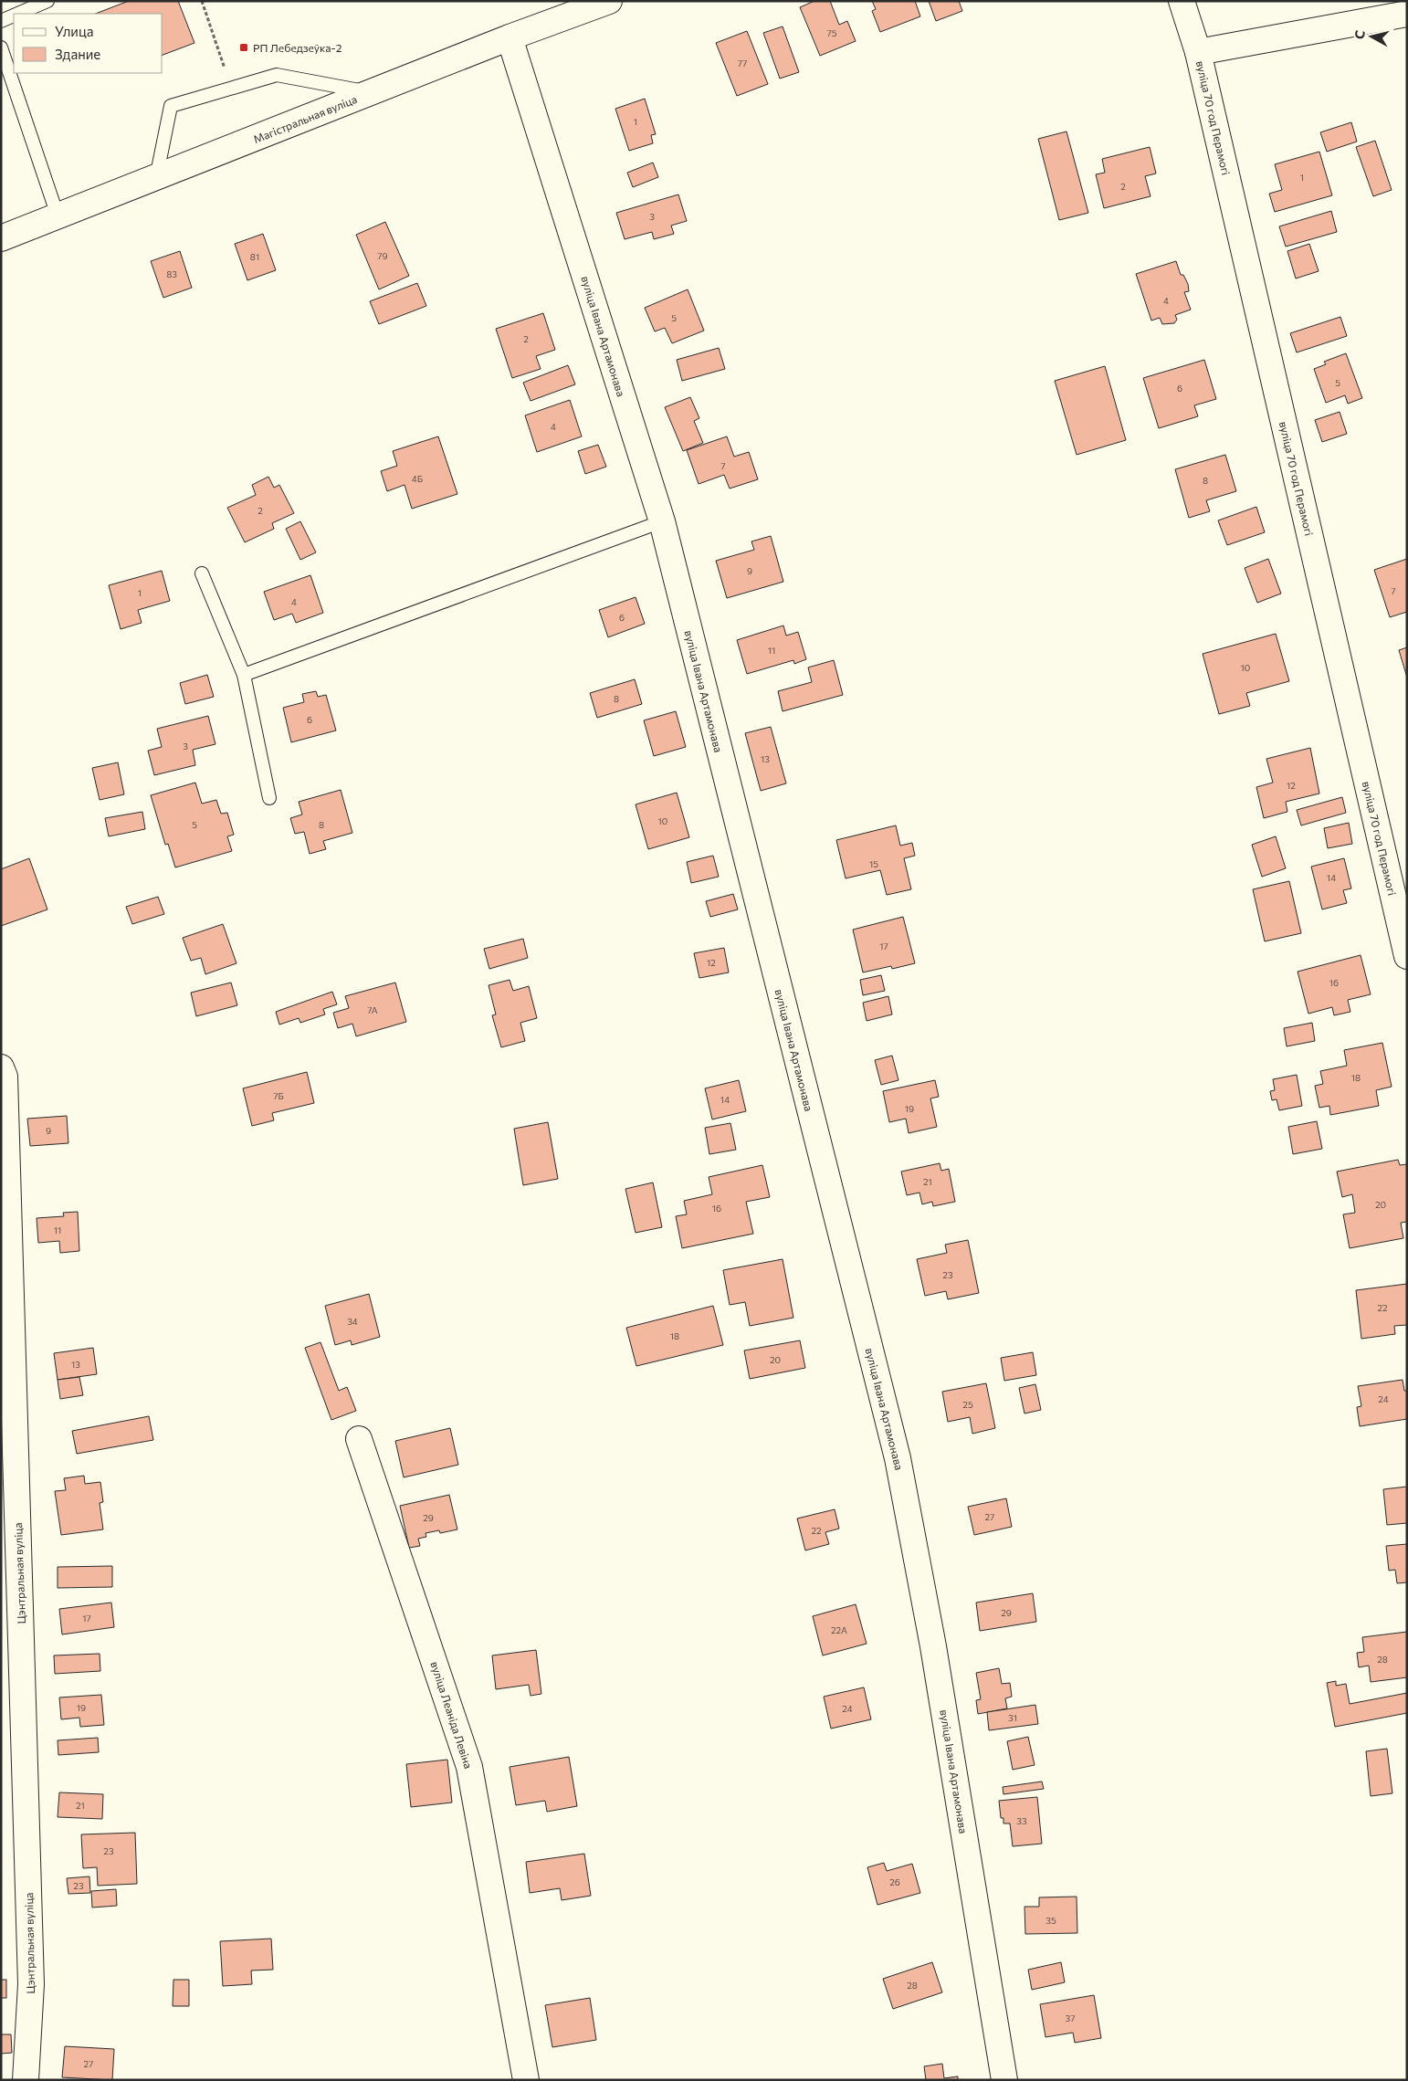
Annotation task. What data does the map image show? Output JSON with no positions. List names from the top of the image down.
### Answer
{
  "streets": {
    "street": [
      "вуліца 70 год Перамогі",
      "Магістральная вуліца",
      "вуліца Івана Артамонава",
      "Цэнтральная вуліца",
      "вуліца Леаніда Левіна"
    ]
  },
  "crossings": [
    ["Магістральная вуліца", "вуліца Івана Артамонава"]
  ],
  "places": {
    "transit": ["РП Лебедзеўка-2"]
  },
  "house_numbers": [
    "75",
    "77",
    "1",
    "1",
    "2",
    "3",
    "79",
    "81",
    "83",
    "4",
    "5",
    "2",
    "5",
    "6",
    "4",
    "7",
    "4Б",
    "8",
    "2",
    "9",
    "7",
    "1",
    "4",
    "6",
    "11",
    "10",
    "8",
    "6",
    "3",
    "13",
    "12",
    "10",
    "5",
    "8",
    "15",
    "14",
    "17",
    "12",
    "16",
    "7А",
    "18",
    "7Б",
    "14",
    "19",
    "9",
    "21",
    "20",
    "16",
    "11",
    "23",
    "22",
    "34",
    "18",
    "20",
    "13",
    "24",
    "25",
    "27",
    "29",
    "22",
    "29",
    "17",
    "22А",
    "28",
    "19",
    "24",
    "31",
    "21",
    "33",
    "23",
    "26",
    "23",
    "35",
    "28",
    "37",
    "27"
  ],
  "legend": ["Улица", "Здание"],
  "north": "left"
}
